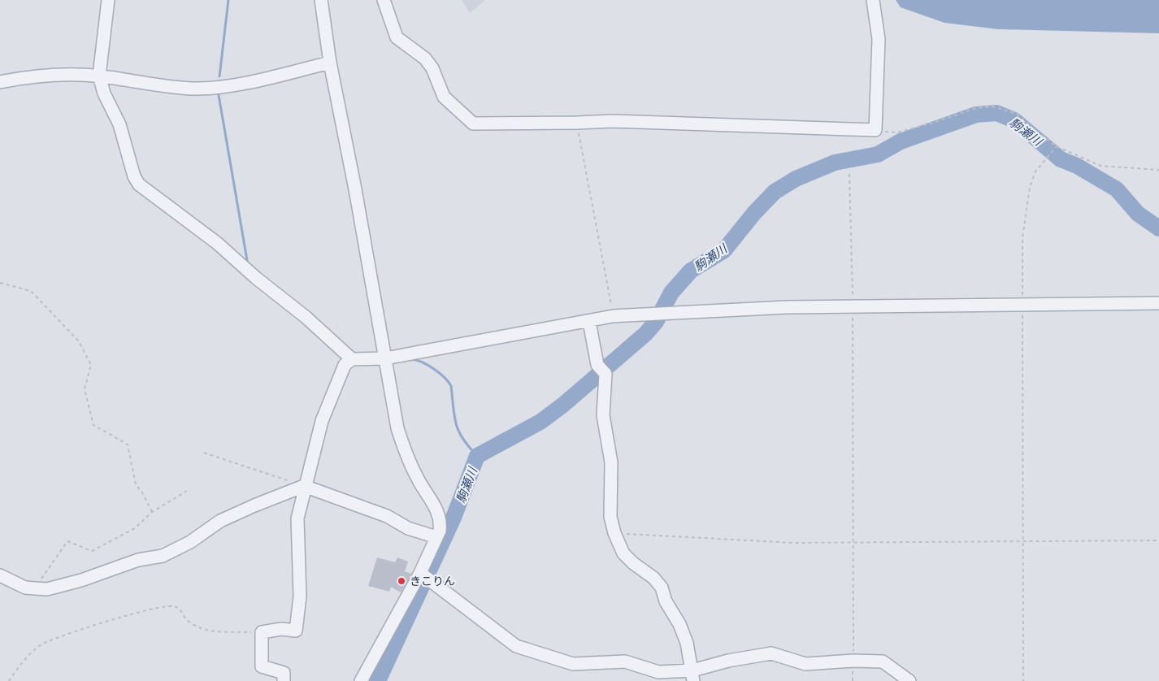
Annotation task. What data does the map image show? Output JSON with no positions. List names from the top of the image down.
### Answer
{
  "water": ["駒瀬川"],
  "places": ["きこりん"]
}
